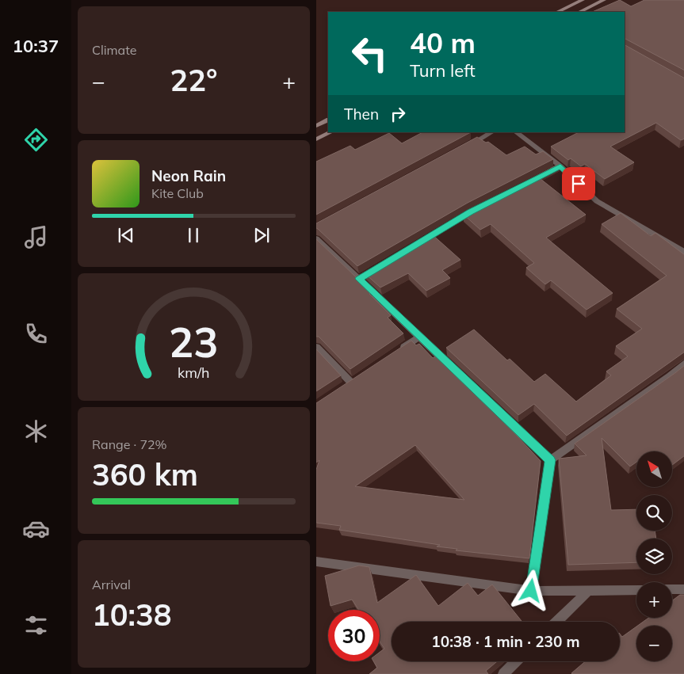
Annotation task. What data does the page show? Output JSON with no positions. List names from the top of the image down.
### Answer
{
  "north": "top left",
  "page": {
    "tabs": "10:37",
    "tile": [
      "Climate",
      ["Range · 72%", "360 km"],
      ["Arrival", "10:38"]
    ],
    "turn": ["40 m", "Turn left"],
    "heat": ["−", "22°", "+"],
    "then": "Then",
    "song": ["Neon Rain", "Kite Club"],
    "map_buttons": ["+", "−"],
    "limit": "30",
    "trip": "10:38 · 1 min · 230 m",
    "gauge": ["23", "km/h"]
  }
}
